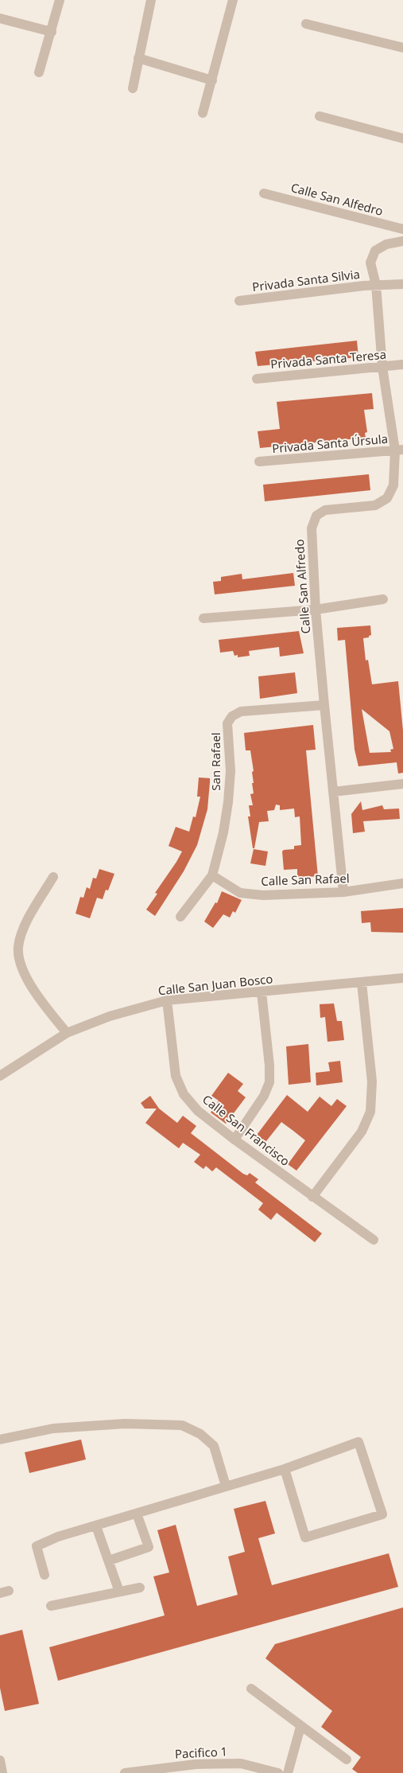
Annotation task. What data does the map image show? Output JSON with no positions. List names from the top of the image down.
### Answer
{
  "streets": {
    "street": [
      "Calle San Alfedro",
      "Privada Santa Silvia",
      "Privada Santa Teresa",
      "Privada Santa Úrsula",
      "Calle San Alfredo",
      "San Rafael",
      "Calle San Rafael",
      "Calle San Juan Bosco",
      "Calle San Francisco",
      "Pacifico 1"
    ]
  },
  "crossings": [
    ["Privada Santa Silvia", "Calle San Alfredo"],
    ["Privada Santa Teresa", "Calle San Alfredo"],
    ["Privada Santa Úrsula", "Calle San Alfredo"],
    ["Calle San Alfredo", "San Rafael"],
    ["Calle San Alfredo", "Calle San Rafael"],
    ["San Rafael", "Calle San Rafael"],
    ["Calle San Juan Bosco", "Calle San Francisco"]
  ]
}
